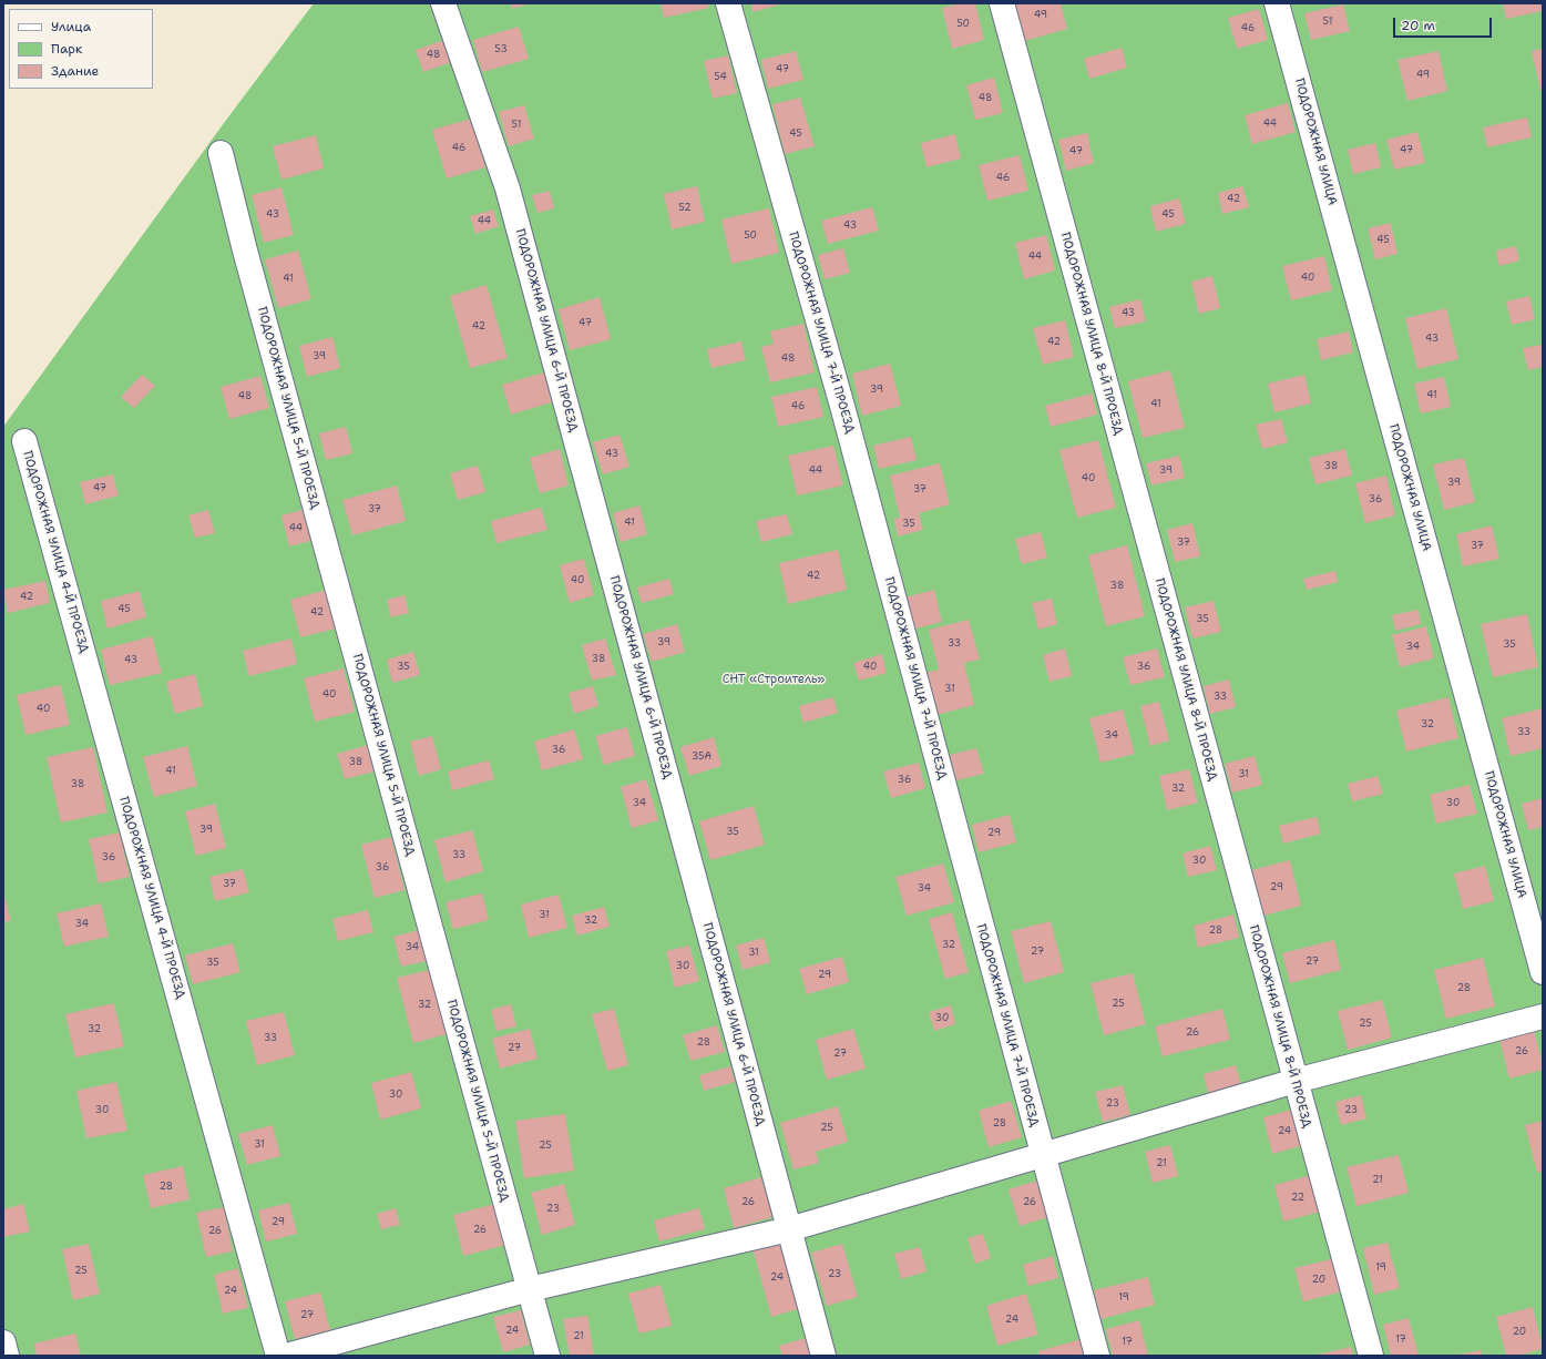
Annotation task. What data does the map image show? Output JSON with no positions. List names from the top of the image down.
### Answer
{
  "streets": {
    "street": [
      "ПОДОРОЖНАЯ УЛИЦА",
      "ПОДОРОЖНАЯ УЛИЦА 6-Й ПРОЕЗД",
      "ПОДОРОЖНАЯ УЛИЦА 7-Й ПРОЕЗД",
      "ПОДОРОЖНАЯ УЛИЦА 8-Й ПРОЕЗД",
      "ПОДОРОЖНАЯ УЛИЦА 5-Й ПРОЕЗД",
      "ПОДОРОЖНАЯ УЛИЦА 4-Й ПРОЕЗД"
    ]
  },
  "parks": ["СНТ «Строитель»"],
  "house_numbers": [
    "49",
    "51",
    "50",
    "46",
    "53",
    "48",
    "47",
    "49",
    "54",
    "48",
    "44",
    "51",
    "45",
    "46",
    "47",
    "47",
    "46",
    "42",
    "52",
    "43",
    "45",
    "44",
    "43",
    "50",
    "45",
    "44",
    "40",
    "41",
    "43",
    "47",
    "42",
    "43",
    "42",
    "39",
    "48",
    "39",
    "41",
    "48",
    "41",
    "46",
    "43",
    "38",
    "44",
    "39",
    "40",
    "39",
    "47",
    "37",
    "36",
    "37",
    "41",
    "35",
    "44",
    "37",
    "37",
    "42",
    "40",
    "38",
    "42",
    "45",
    "42",
    "35",
    "39",
    "33",
    "35",
    "34",
    "38",
    "43",
    "35",
    "40",
    "36",
    "31",
    "40",
    "33",
    "40",
    "32",
    "33",
    "34",
    "36",
    "35А",
    "38",
    "41",
    "31",
    "36",
    "38",
    "32",
    "34",
    "30",
    "39",
    "35",
    "29",
    "33",
    "36",
    "30",
    "36",
    "37",
    "29",
    "34",
    "31",
    "32",
    "34",
    "28",
    "32",
    "34",
    "27",
    "31",
    "27",
    "35",
    "30",
    "29",
    "28",
    "25",
    "32",
    "30",
    "25",
    "32",
    "26",
    "33",
    "28",
    "27",
    "26",
    "27",
    "30",
    "23",
    "30",
    "23",
    "28",
    "25",
    "24",
    "31",
    "25",
    "21",
    "21",
    "28",
    "22",
    "26",
    "26",
    "23",
    "29",
    "26",
    "26",
    "19",
    "25",
    "23",
    "24",
    "20",
    "24",
    "19",
    "27",
    "24",
    "24",
    "20",
    "21",
    "17",
    "17"
  ],
  "legend": ["Улица", "Парк", "Здание"],
  "scale_bar": "20 m"
}
